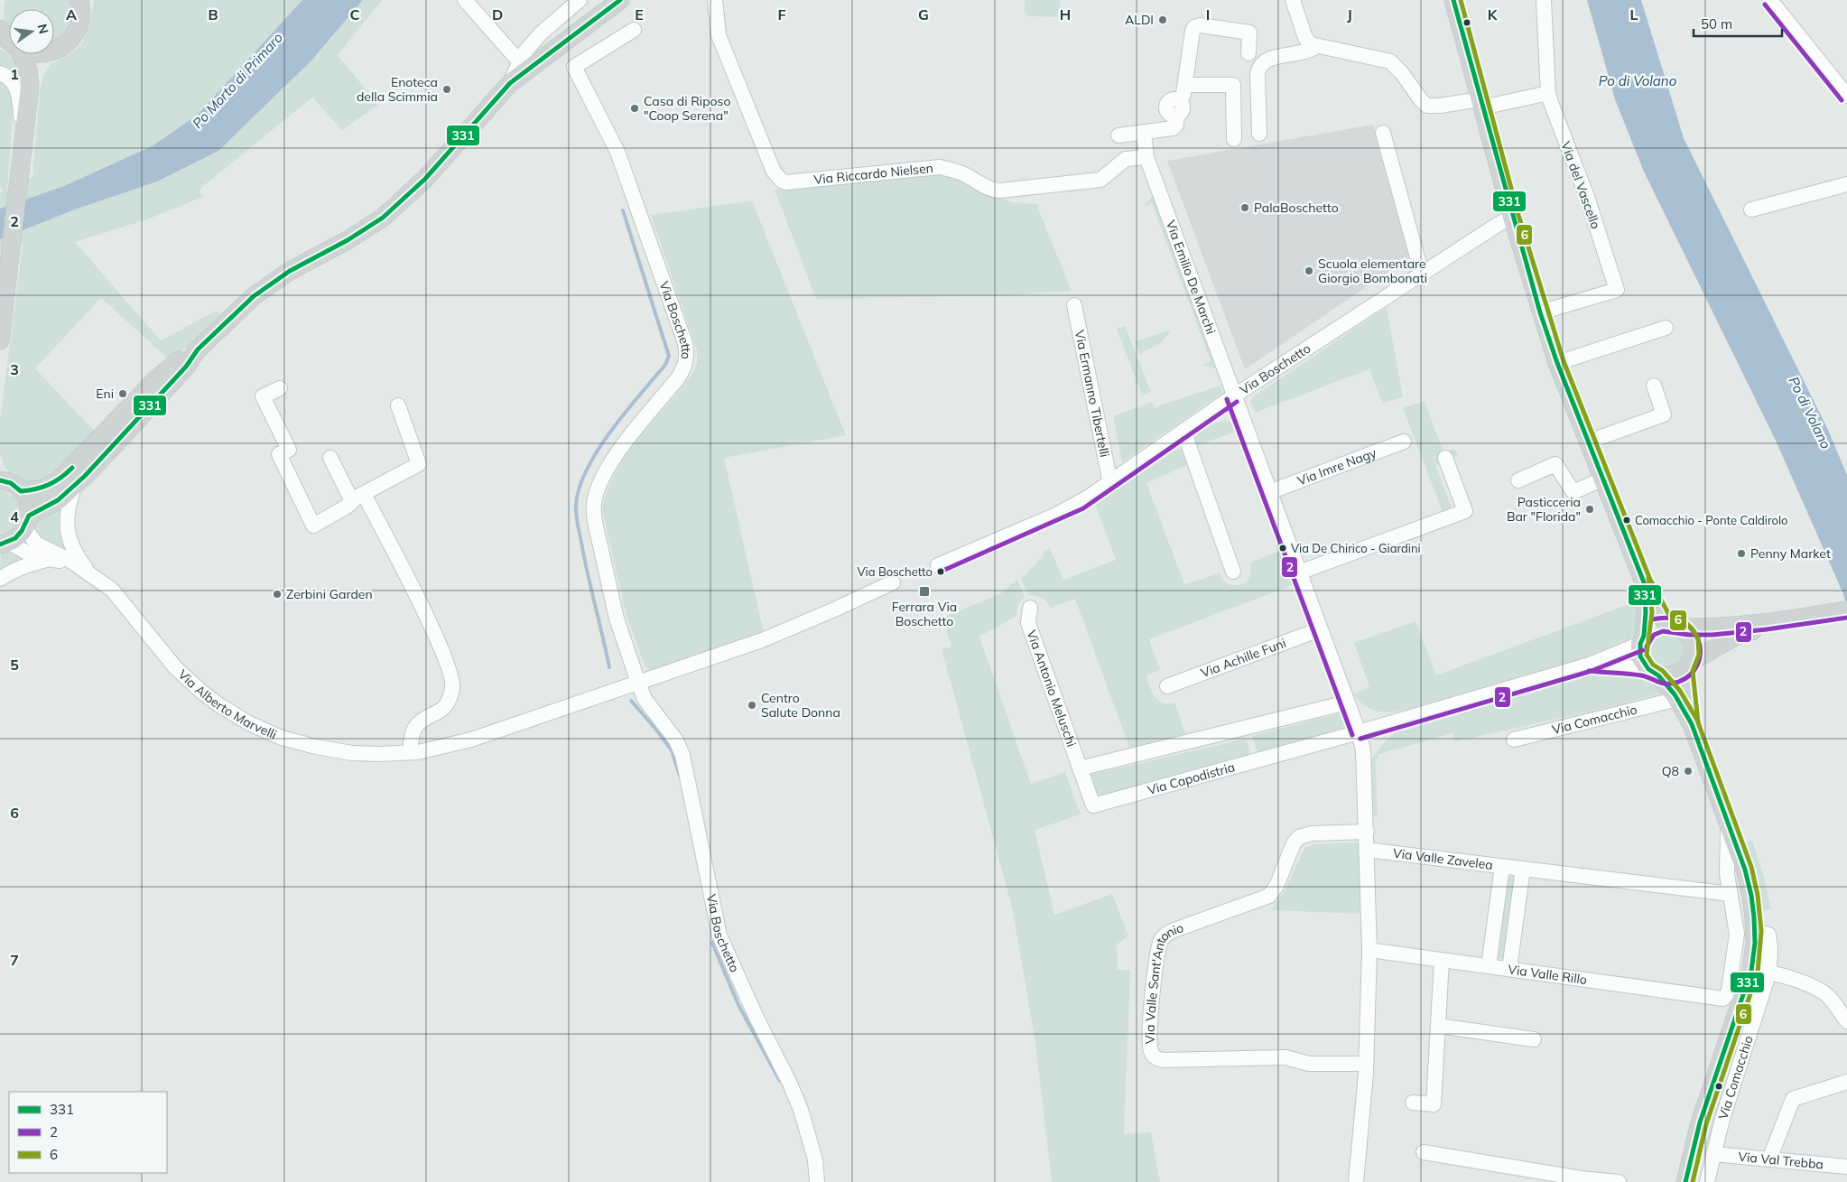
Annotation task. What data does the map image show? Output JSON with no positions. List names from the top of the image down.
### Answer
{
  "streets": {
    "main road": ["Via Comacchio"],
    "street": [
      "Via Riccardo Nielsen",
      "Via del Vascello",
      "Via Emilio De Marchi",
      "Via Boschetto",
      "Via Ermanno Tibertelli",
      "Via Imre Nagy",
      "Via Achille Funi",
      "Via Antonio Meluschi",
      "Via Alberto Marvelli",
      "Via Capodistria",
      "Via Valle Zavelea",
      "Via Valle Rillo",
      "Via Valle Sant'Antonio",
      "Via Val Trebba"
    ]
  },
  "crossings": [
    ["Via Riccardo Nielsen", "Via Emilio De Marchi"],
    ["Via del Vascello", "Via Comacchio"],
    ["Via Emilio De Marchi", "Via Boschetto"],
    ["Via Emilio De Marchi", "Via Imre Nagy"],
    ["Via Emilio De Marchi", "Via Achille Funi"],
    ["Via Emilio De Marchi", "Via Capodistria"],
    ["Via Emilio De Marchi", "Via Valle Zavelea"],
    ["Via Emilio De Marchi", "Via Valle Sant'Antonio"],
    ["Via Boschetto", "Via Ermanno Tibertelli"],
    ["Via Boschetto", "Via Alberto Marvelli"],
    ["Via Boschetto", "Via Comacchio"],
    ["Via Antonio Meluschi", "Via Capodistria"],
    ["Via Comacchio", "Via Capodistria"],
    ["Via Comacchio", "Via Val Trebba"],
    ["Via Valle Zavelea", "Via Valle Rillo"]
  ],
  "water": ["Po Morto di Primaro", "Po di Volano"],
  "places": {
    "other": [
      "ALDI",
      "Enoteca della Scimmia",
      "Casa di Riposo \"Coop Serena\"",
      "PalaBoschetto",
      "Scuola elementare Giorgio Bombonati",
      "Eni",
      "Pasticceria Bar \"Florida\"",
      "Comacchio - Ponte Caldirolo",
      "Via De Chirico - Giardini",
      "Penny Market",
      "Via Boschetto",
      "Zerbini Garden",
      "Centro Salute Donna",
      "Q8"
    ],
    "transit": ["Ferrara Via Boschetto"]
  },
  "lines": ["transit line 331", "transit line 6", "transit line 2"],
  "legend": ["331", "2", "6"],
  "scale_bar": "50 m",
  "north": "right",
  "grid": {
    "columns": [
      "A",
      "B",
      "C",
      "D",
      "E",
      "F",
      "G",
      "H",
      "I",
      "J",
      "K",
      "L"
    ],
    "rows": [
      "1",
      "2",
      "3",
      "4",
      "5",
      "6",
      "7"
    ]
  }
}
